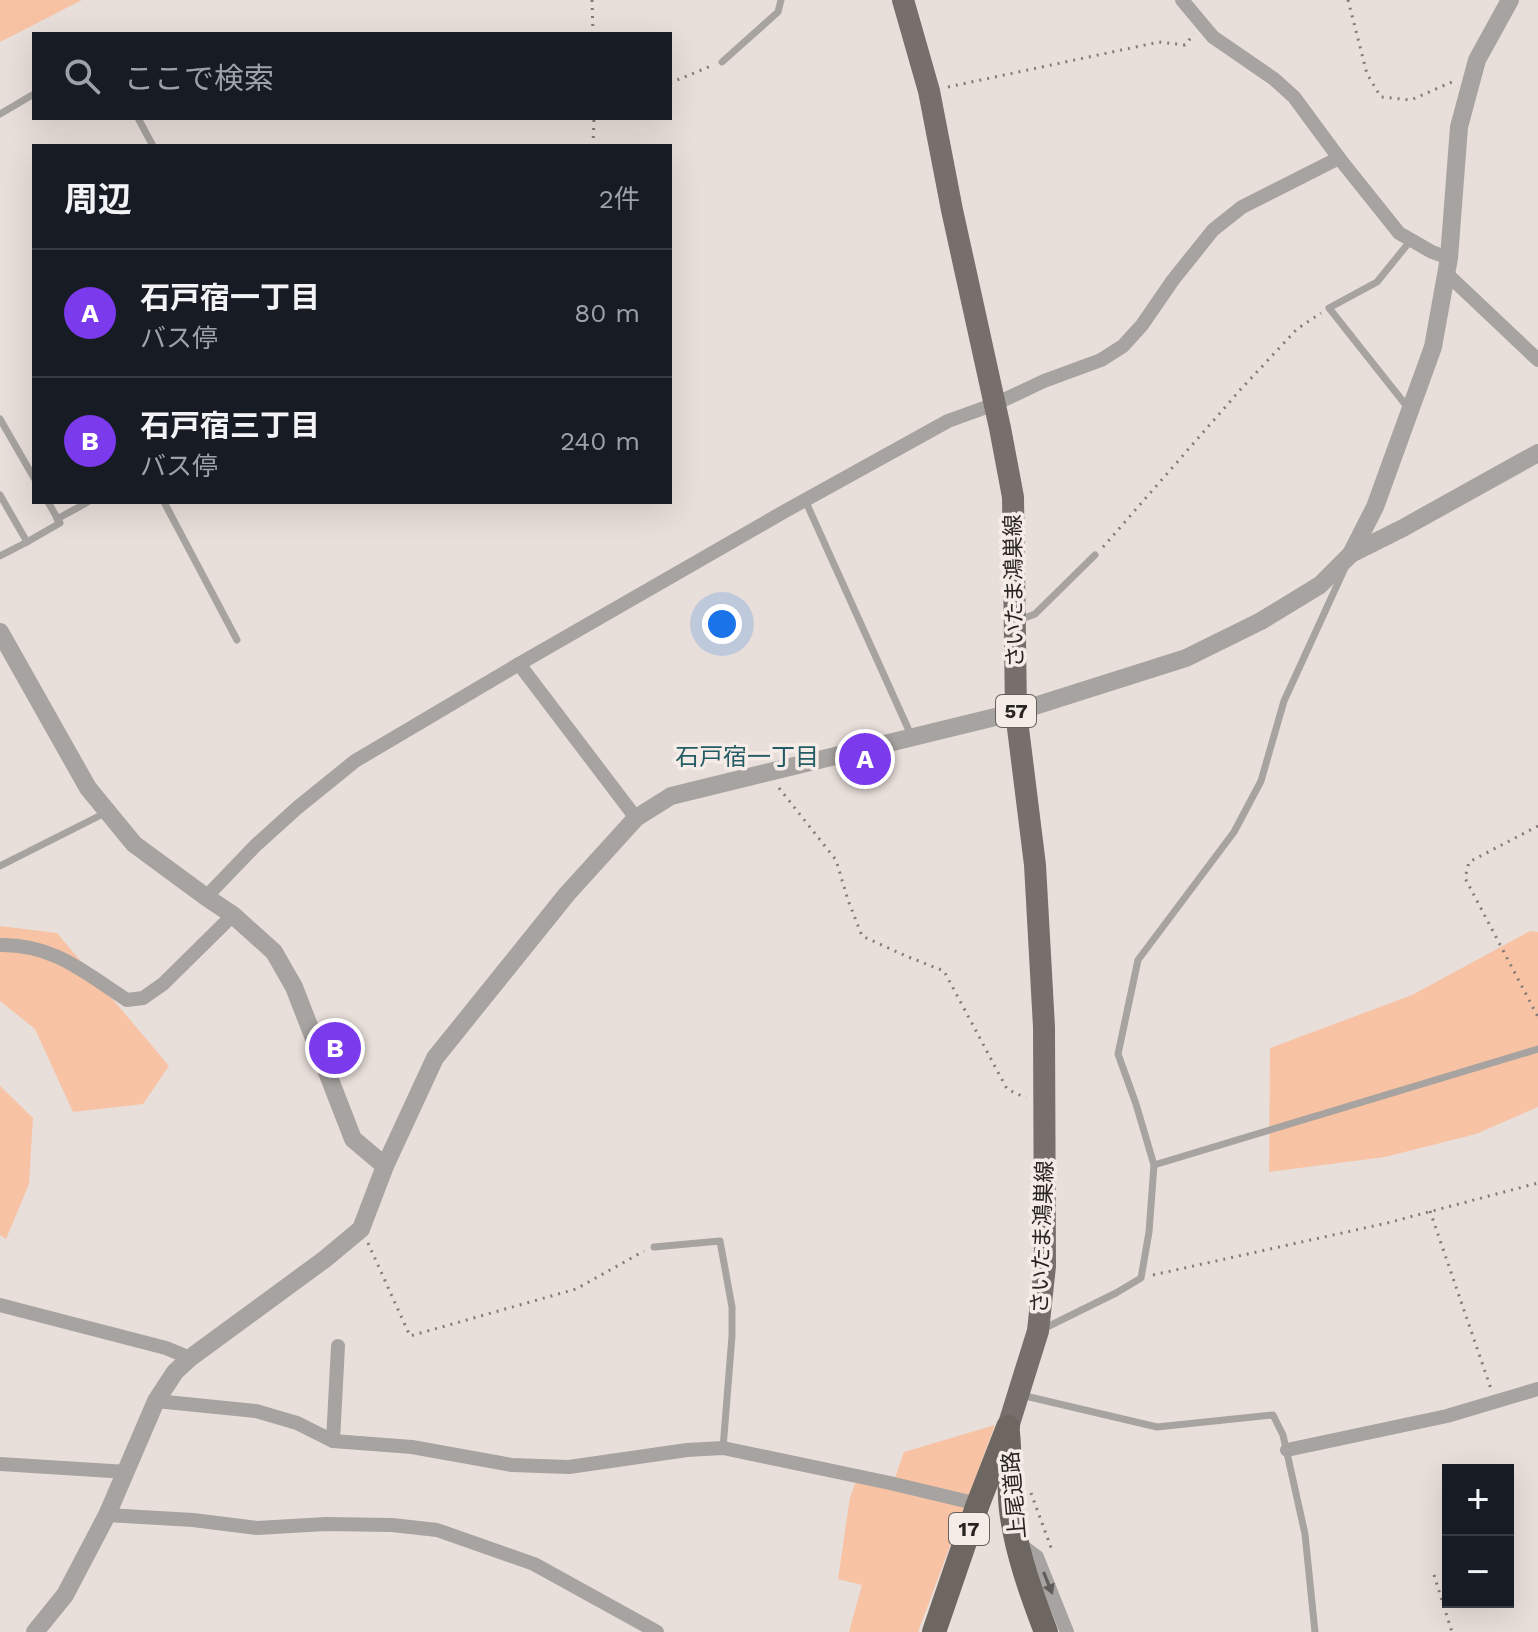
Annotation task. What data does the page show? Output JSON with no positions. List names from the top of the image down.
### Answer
{
  "streets": {
    "highway": ["上尾道路", "17"],
    "main road": ["さいたま鴻巣線", "57"]
  },
  "crossings": [
    ["さいたま鴻巣線", "上尾道路"]
  ],
  "districts": ["石戸宿一丁目"],
  "page": {
    "search": "ここで検索",
    "heading": ["周辺", "2件"],
    "list": [
      {
        "mark": "A",
        "name": "石戸宿一丁目",
        "note": "バス停",
        "value": "80 m"
      },
      {
        "mark": "B",
        "name": "石戸宿三丁目",
        "note": "バス停",
        "value": "240 m"
      }
    ],
    "pins": ["A", "B"],
    "map_buttons": ["+", "−"]
  }
}
